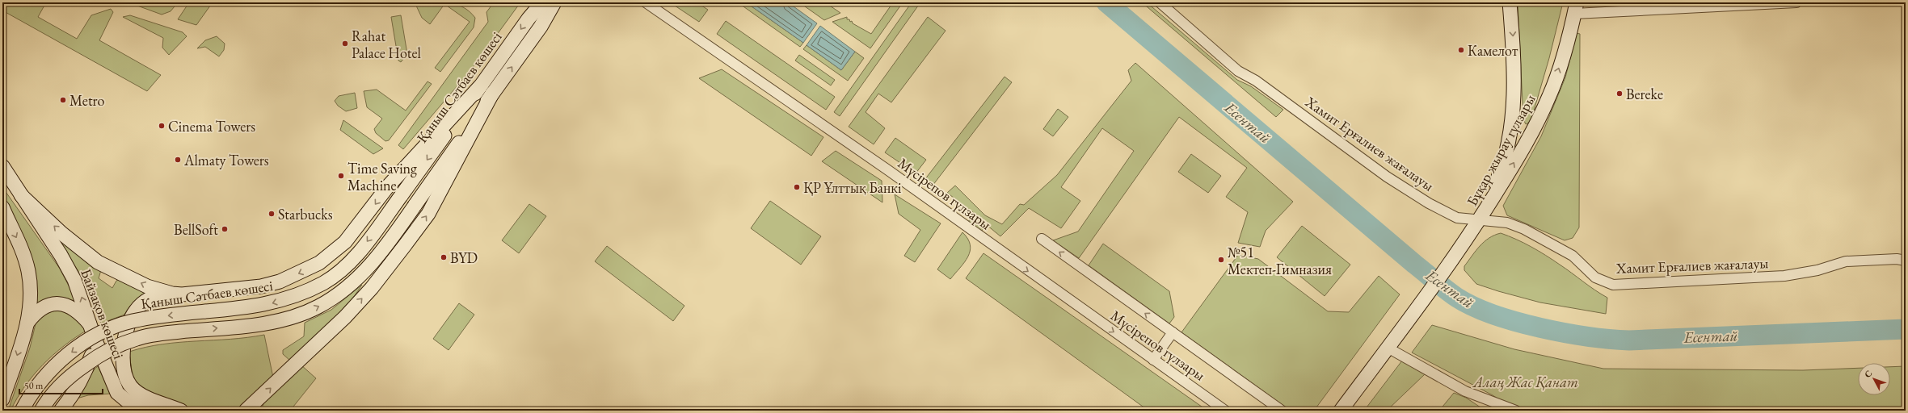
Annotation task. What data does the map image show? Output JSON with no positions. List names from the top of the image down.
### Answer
{
  "streets": {
    "main road": ["Қаныш Сәтбаев көшесі", "Бұқар жырау гүлзары", "Байзақов көшесі"],
    "street": ["Хамит Ерғалиев жағалауы", "Мүсірепов гүлзары"]
  },
  "crossings": [
    ["Хамит Ерғалиев жағалауы", "Бұқар жырау гүлзары"]
  ],
  "water": ["Есентай"],
  "parks": ["Алаң Жас Қанат"],
  "places": [
    "Rahat Palace Hotel",
    "Камелот",
    "Bereke",
    "Metro",
    "Cinema Towers",
    "Almaty Towers",
    "Time Saving Machine",
    "ҚР Ұлттық Банкі",
    "Starbucks",
    "BellSoft",
    "BYD",
    "№51 Мектеп-Гимназия"
  ],
  "scale_bar": "50 m",
  "north": "top left"
}
